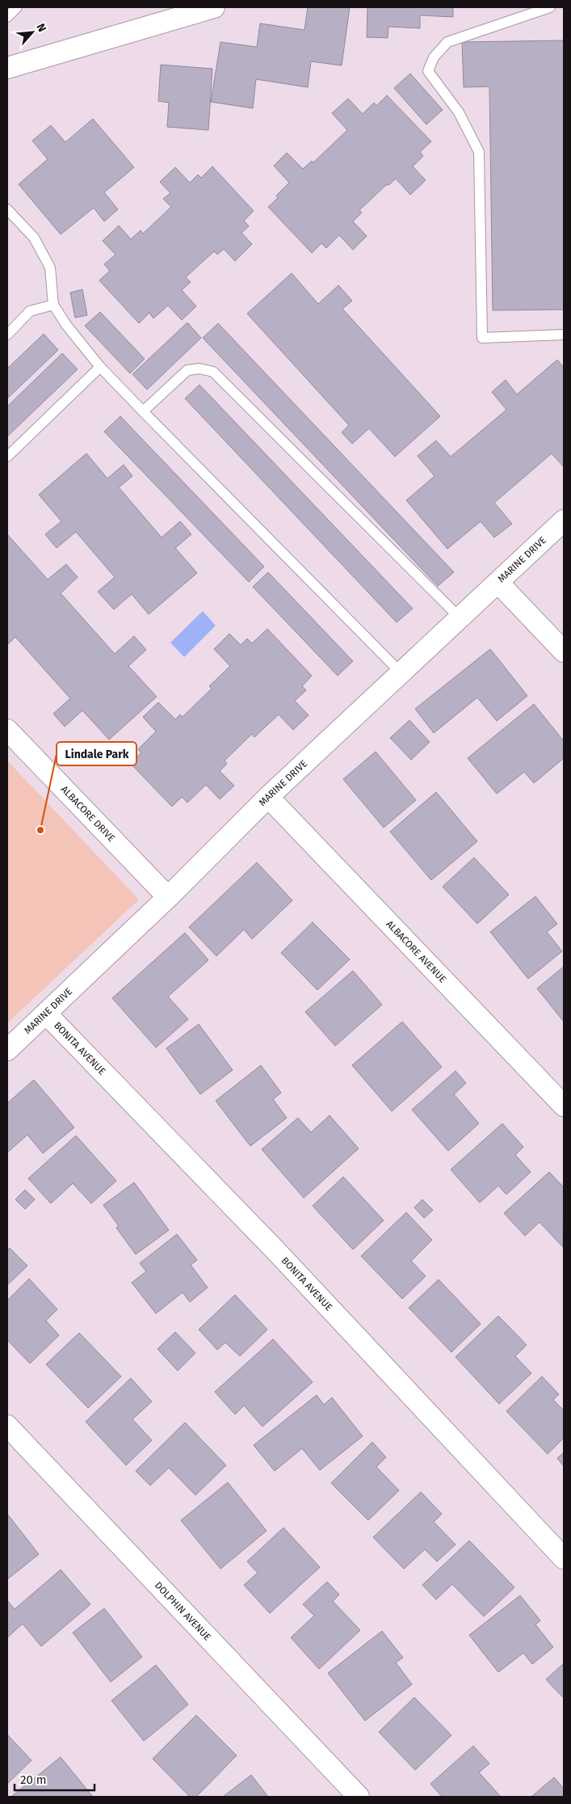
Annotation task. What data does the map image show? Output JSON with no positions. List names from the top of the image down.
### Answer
{
  "streets": {
    "street": [
      "MARINE DRIVE",
      "ALBACORE DRIVE",
      "ALBACORE AVENUE",
      "BONITA AVENUE",
      "DOLPHIN AVENUE"
    ]
  },
  "crossings": [
    ["MARINE DRIVE", "ALBACORE DRIVE"],
    ["MARINE DRIVE", "ALBACORE AVENUE"],
    ["MARINE DRIVE", "BONITA AVENUE"]
  ],
  "places": ["Lindale Park"],
  "scale_bar": "20 m",
  "north": "top right"
}
